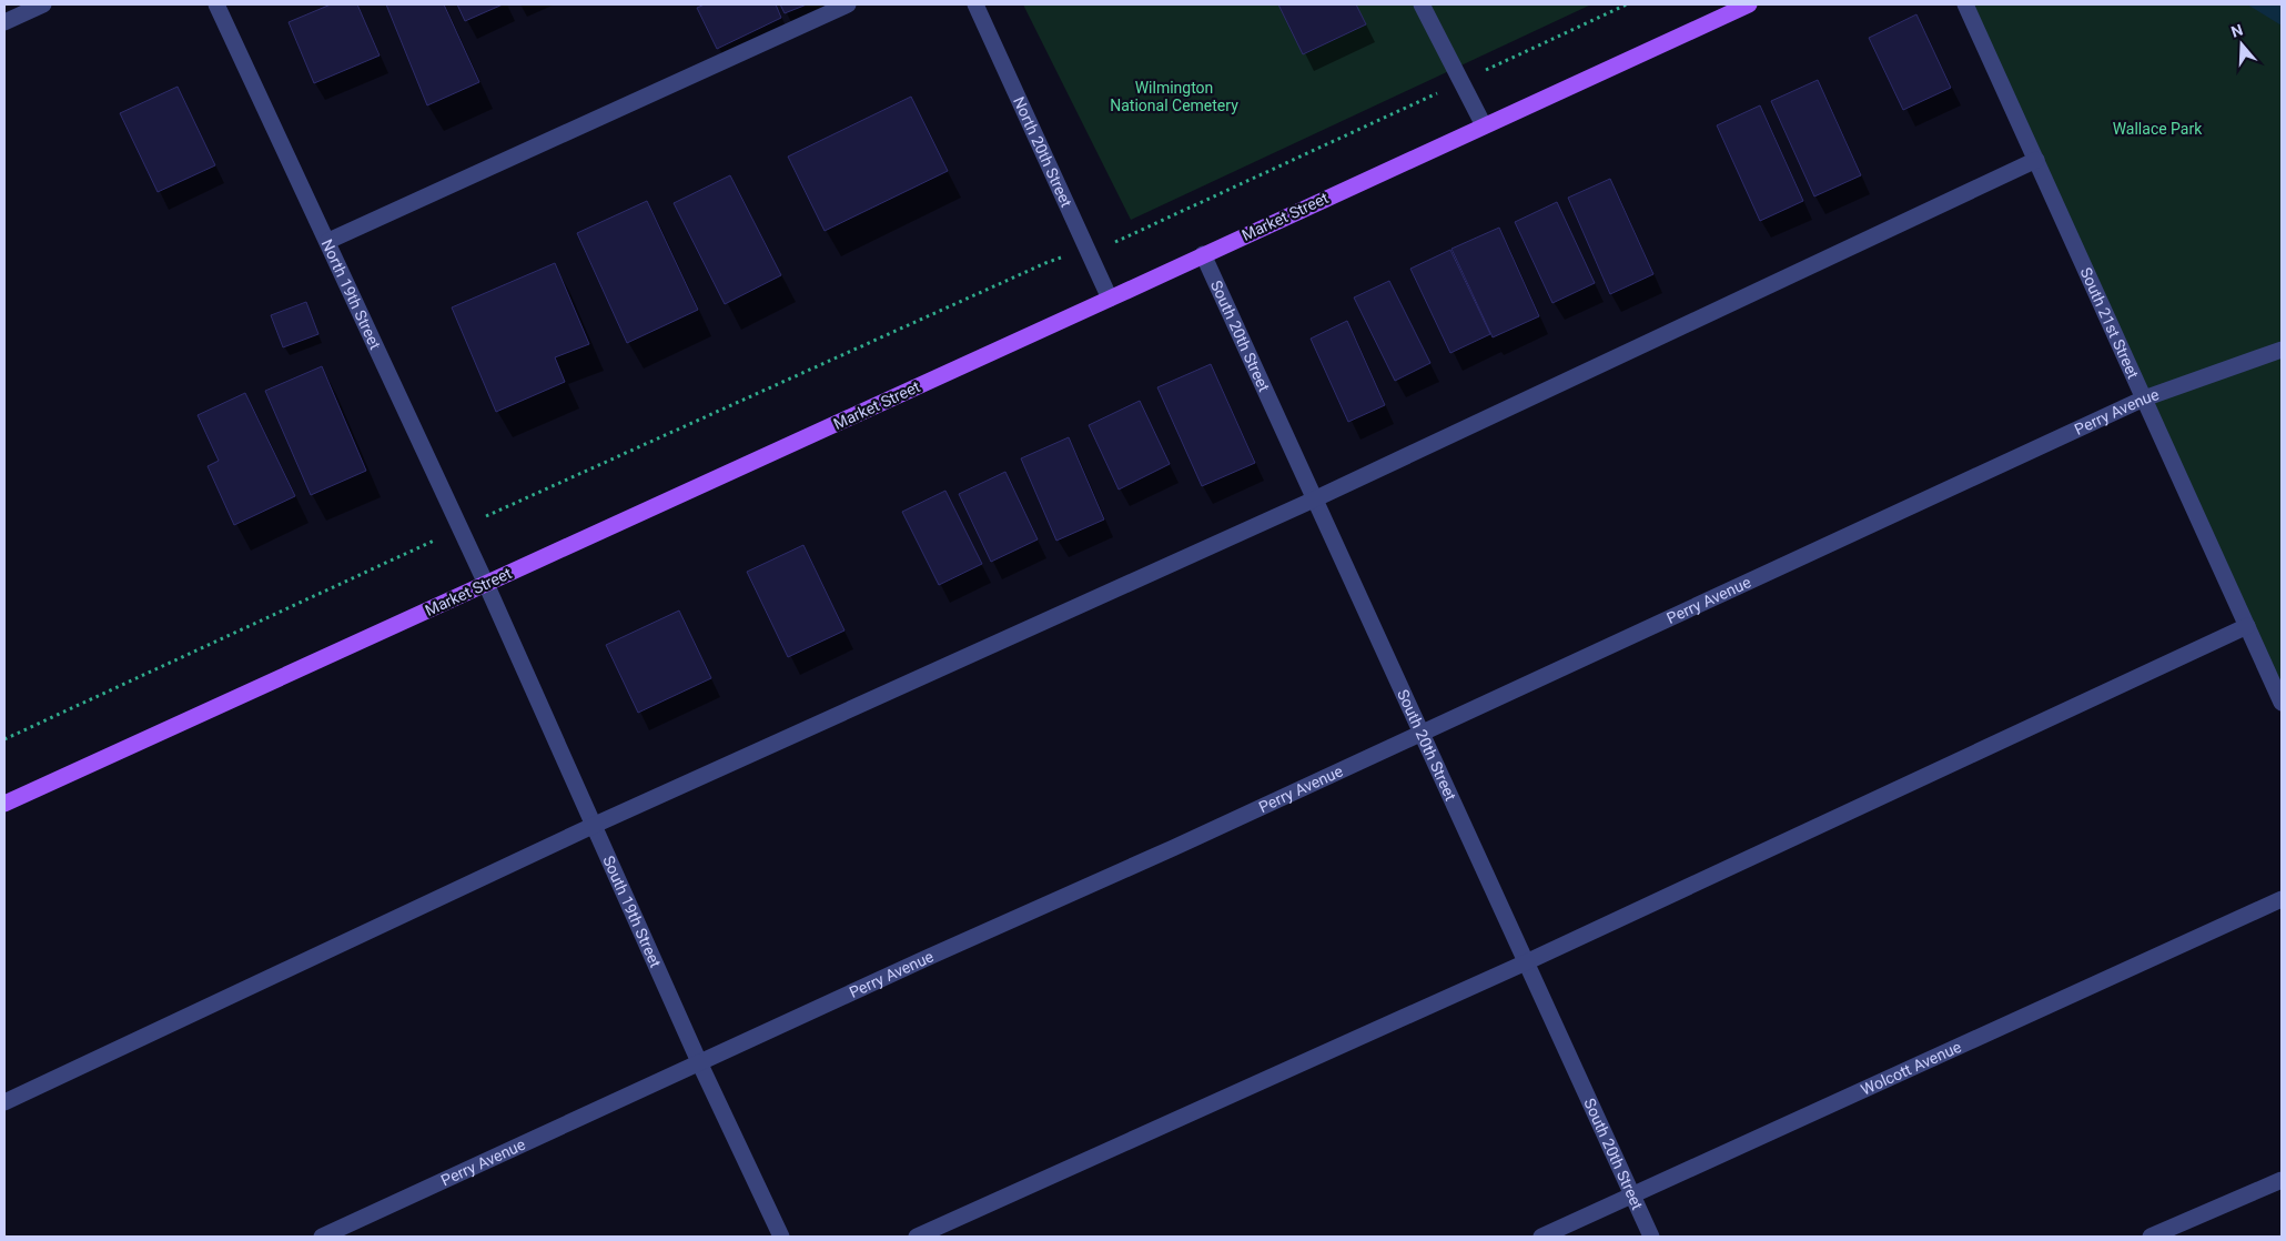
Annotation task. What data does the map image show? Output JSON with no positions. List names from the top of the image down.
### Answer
{
  "streets": {
    "main road": ["Market Street"],
    "street": [
      "North 20th Street",
      "North 19th Street",
      "South 21st Street",
      "South 20th Street",
      "Perry Avenue",
      "South 19th Street",
      "Wolcott Avenue"
    ]
  },
  "crossings": [
    ["North 20th Street", "Market Street"],
    ["Market Street", "North 19th Street"],
    ["Market Street", "South 20th Street"],
    ["Market Street", "South 19th Street"],
    ["North 19th Street", "South 19th Street"],
    ["South 21st Street", "Perry Avenue"],
    ["South 20th Street", "Perry Avenue"],
    ["South 20th Street", "Wolcott Avenue"],
    ["Perry Avenue", "South 19th Street"]
  ],
  "parks": ["Wilmington National Cemetery", "Wallace Park"],
  "north": "top"
}
